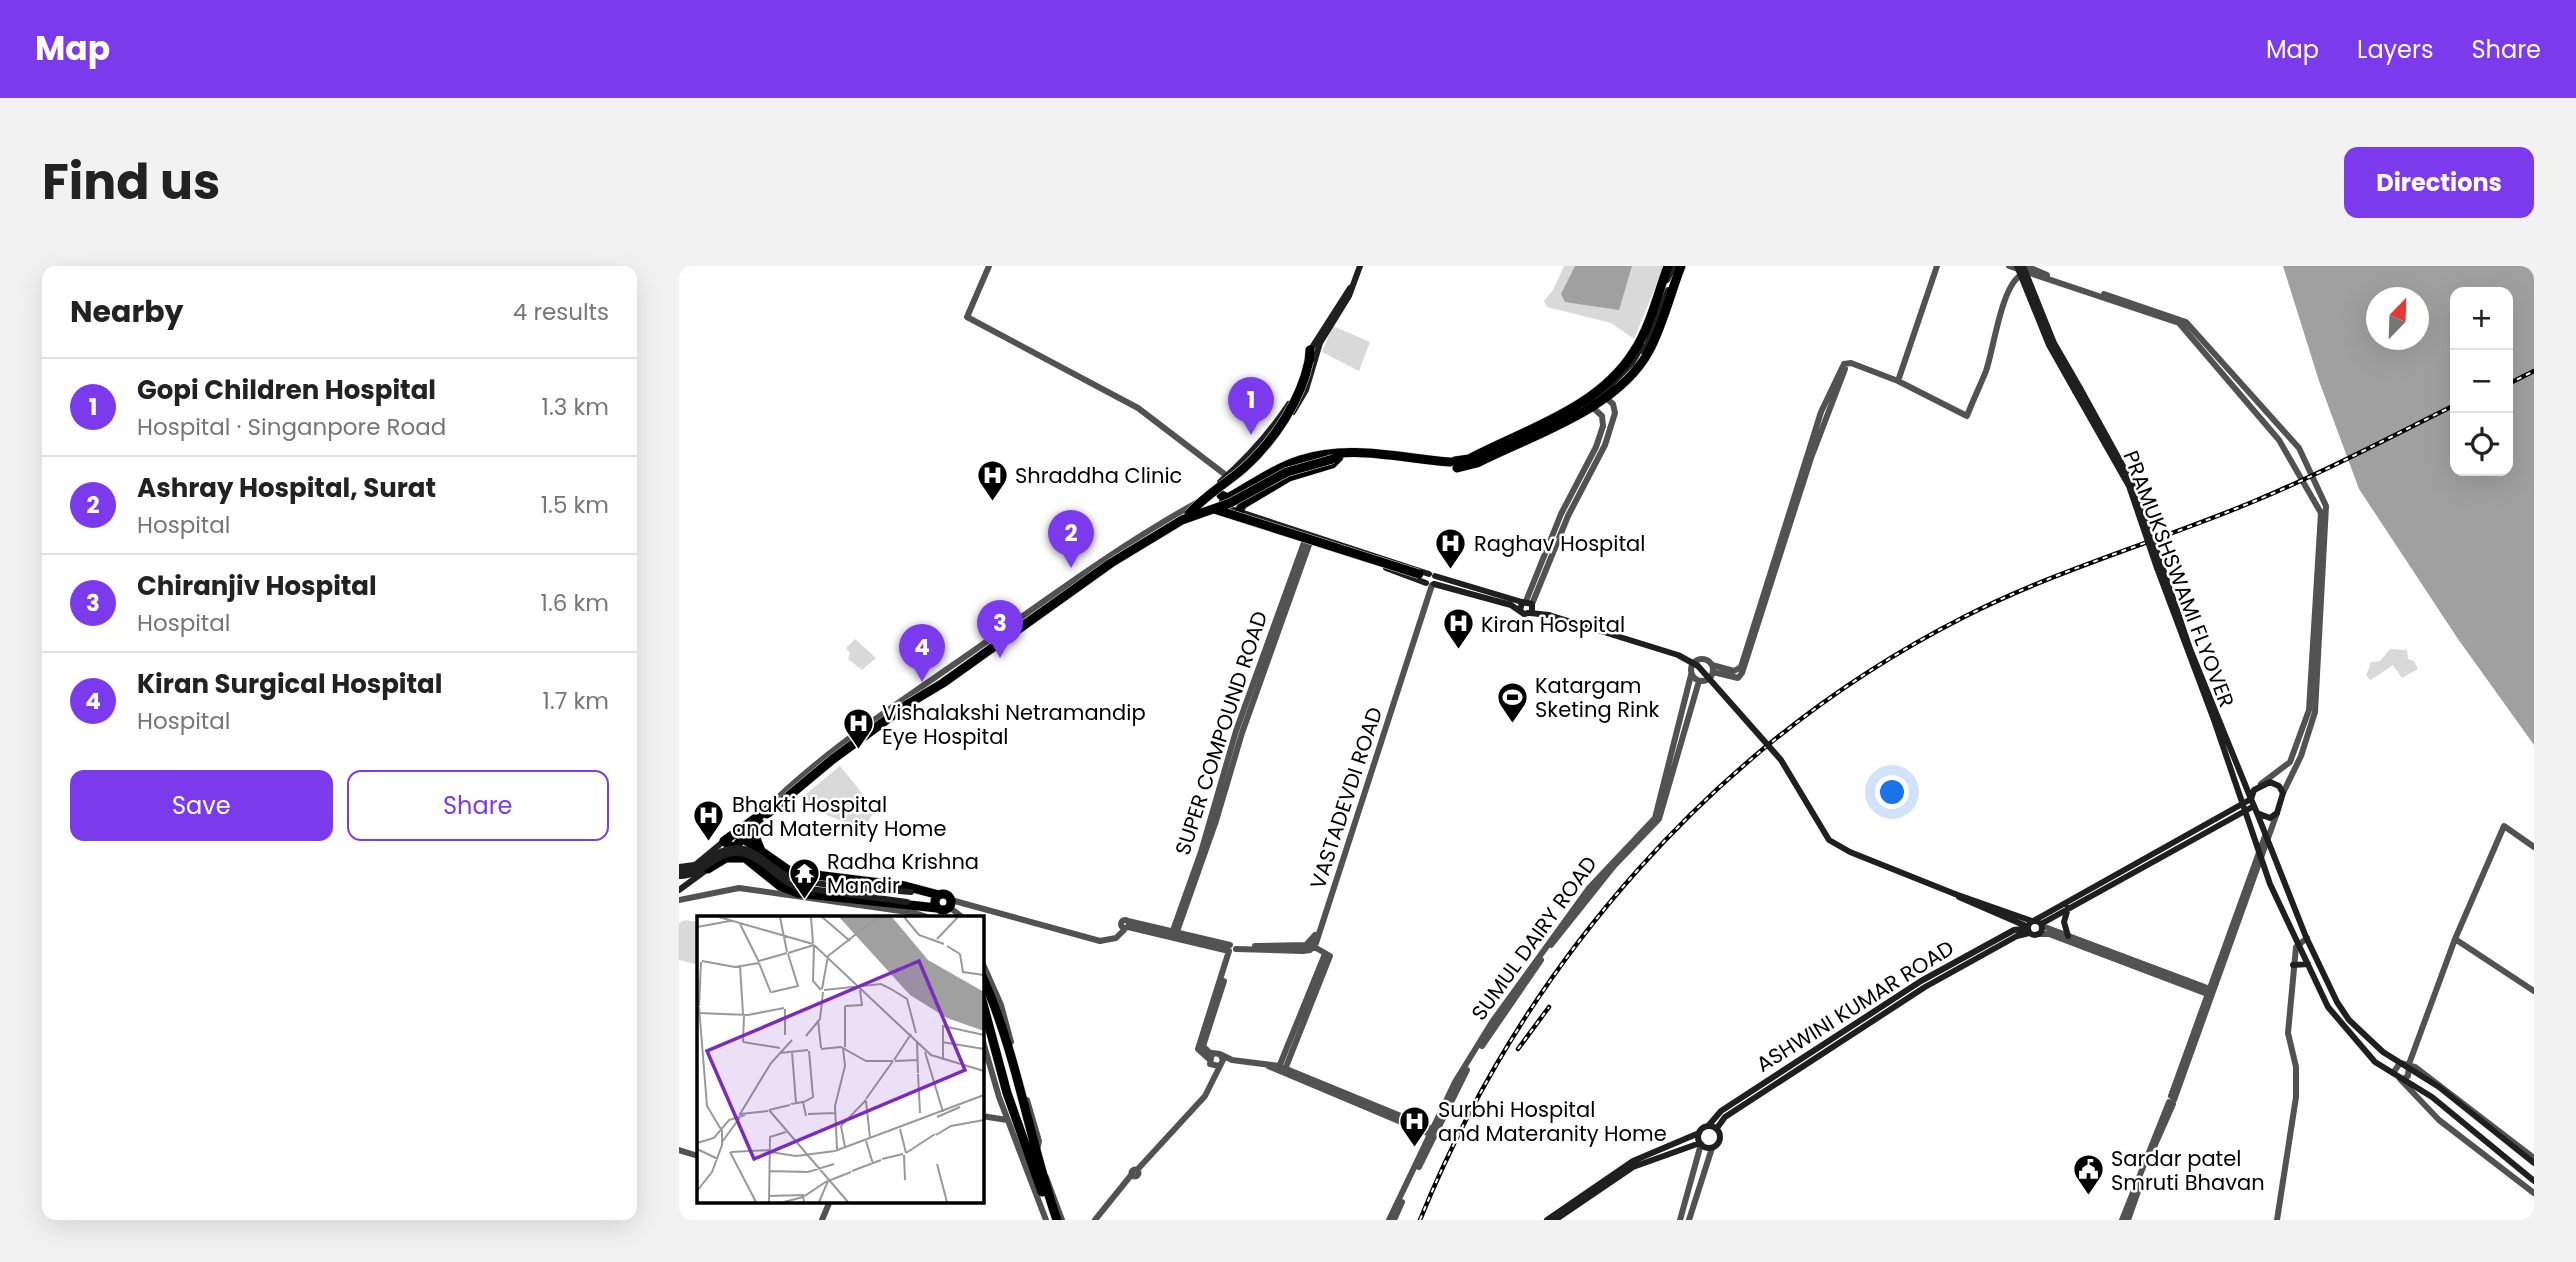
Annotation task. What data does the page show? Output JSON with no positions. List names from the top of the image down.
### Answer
{
  "streets": {
    "main road": ["PRAMUKSHSWAMI FLYOVER", "ASHWINI KUMAR ROAD"],
    "street": ["SUPER COMPOUND ROAD", "VASTADEVDI ROAD", "SUMUL DAIRY ROAD"]
  },
  "crossings": [
    ["PRAMUKSHSWAMI FLYOVER", "ASHWINI KUMAR ROAD"]
  ],
  "places": {
    "hospital": [
      "Shraddha Clinic",
      "Raghav Hospital",
      "Kiran Hospital",
      "Vishalakshi Netramandip Eye Hospital",
      "Bhakti Hospital and Maternity Home",
      "Surbhi Hospital and Materanity Home"
    ],
    "sports": ["Katargam Sketing Rink"],
    "temple": ["Radha Krishna Mandir"],
    "public building": ["Sardar patel Smruti Bhavan"]
  },
  "north": "top right",
  "page": {
    "header": "Map",
    "nav": ["Map", "Layers", "Share"],
    "title": "Find us",
    "buttons": [
      "Directions",
      ["Save", "Share"]
    ],
    "heading": ["Nearby", "4 results"],
    "map_buttons": ["+", "−"],
    "list": [
      {
        "mark": "1",
        "name": "Gopi Children Hospital",
        "note": "Hospital · Singanpore Road",
        "value": "1.3 km"
      },
      {
        "mark": "2",
        "name": "Ashray Hospital, Surat",
        "note": "Hospital",
        "value": "1.5 km"
      },
      {
        "mark": "3",
        "name": "Chiranjiv Hospital",
        "note": "Hospital",
        "value": "1.6 km"
      },
      {
        "mark": "4",
        "name": "Kiran Surgical Hospital",
        "note": "Hospital",
        "value": "1.7 km"
      }
    ],
    "pins": [
      "1",
      "2",
      "3",
      "4"
    ]
  }
}
